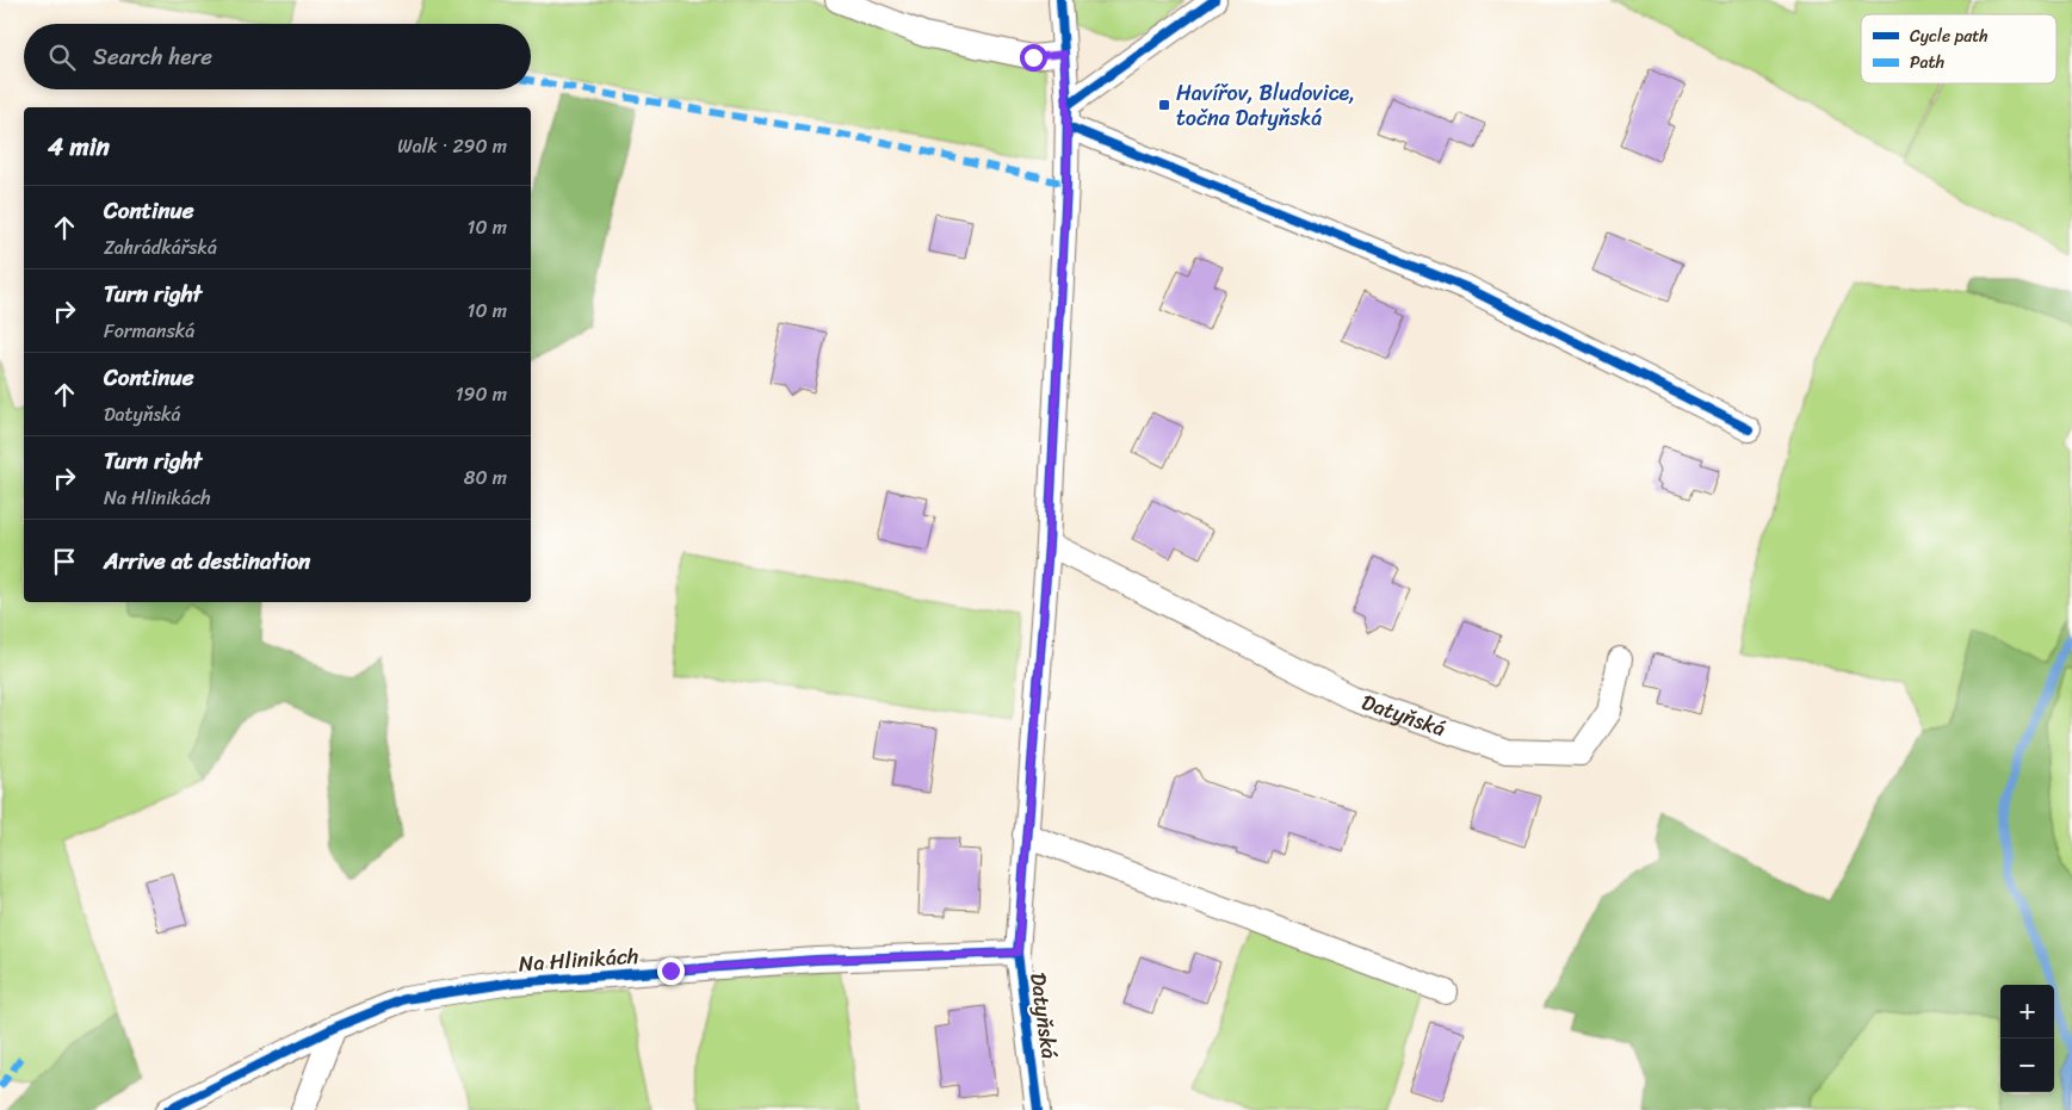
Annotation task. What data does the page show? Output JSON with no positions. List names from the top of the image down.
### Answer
{
  "streets": {
    "street": ["Datyňská", "Na Hlinikách"]
  },
  "crossings": [
    ["Datyňská", "Na Hlinikách"]
  ],
  "places": {
    "transit": ["Havířov, Bludovice, točna Datyňská"]
  },
  "legend": ["Cycle path", "Path"],
  "page": {
    "search": "Search here",
    "heading": ["4 min", "Walk · 290 m"],
    "list": [
      ["Continue", "Zahrádkářská", "10 m"],
      ["Turn right", "Formanská", "10 m"],
      ["Continue", "Datyňská", "190 m"],
      ["Turn right", "Na Hlinikách", "80 m"],
      "Arrive at destination"
    ],
    "map_buttons": ["+", "−"]
  }
}
